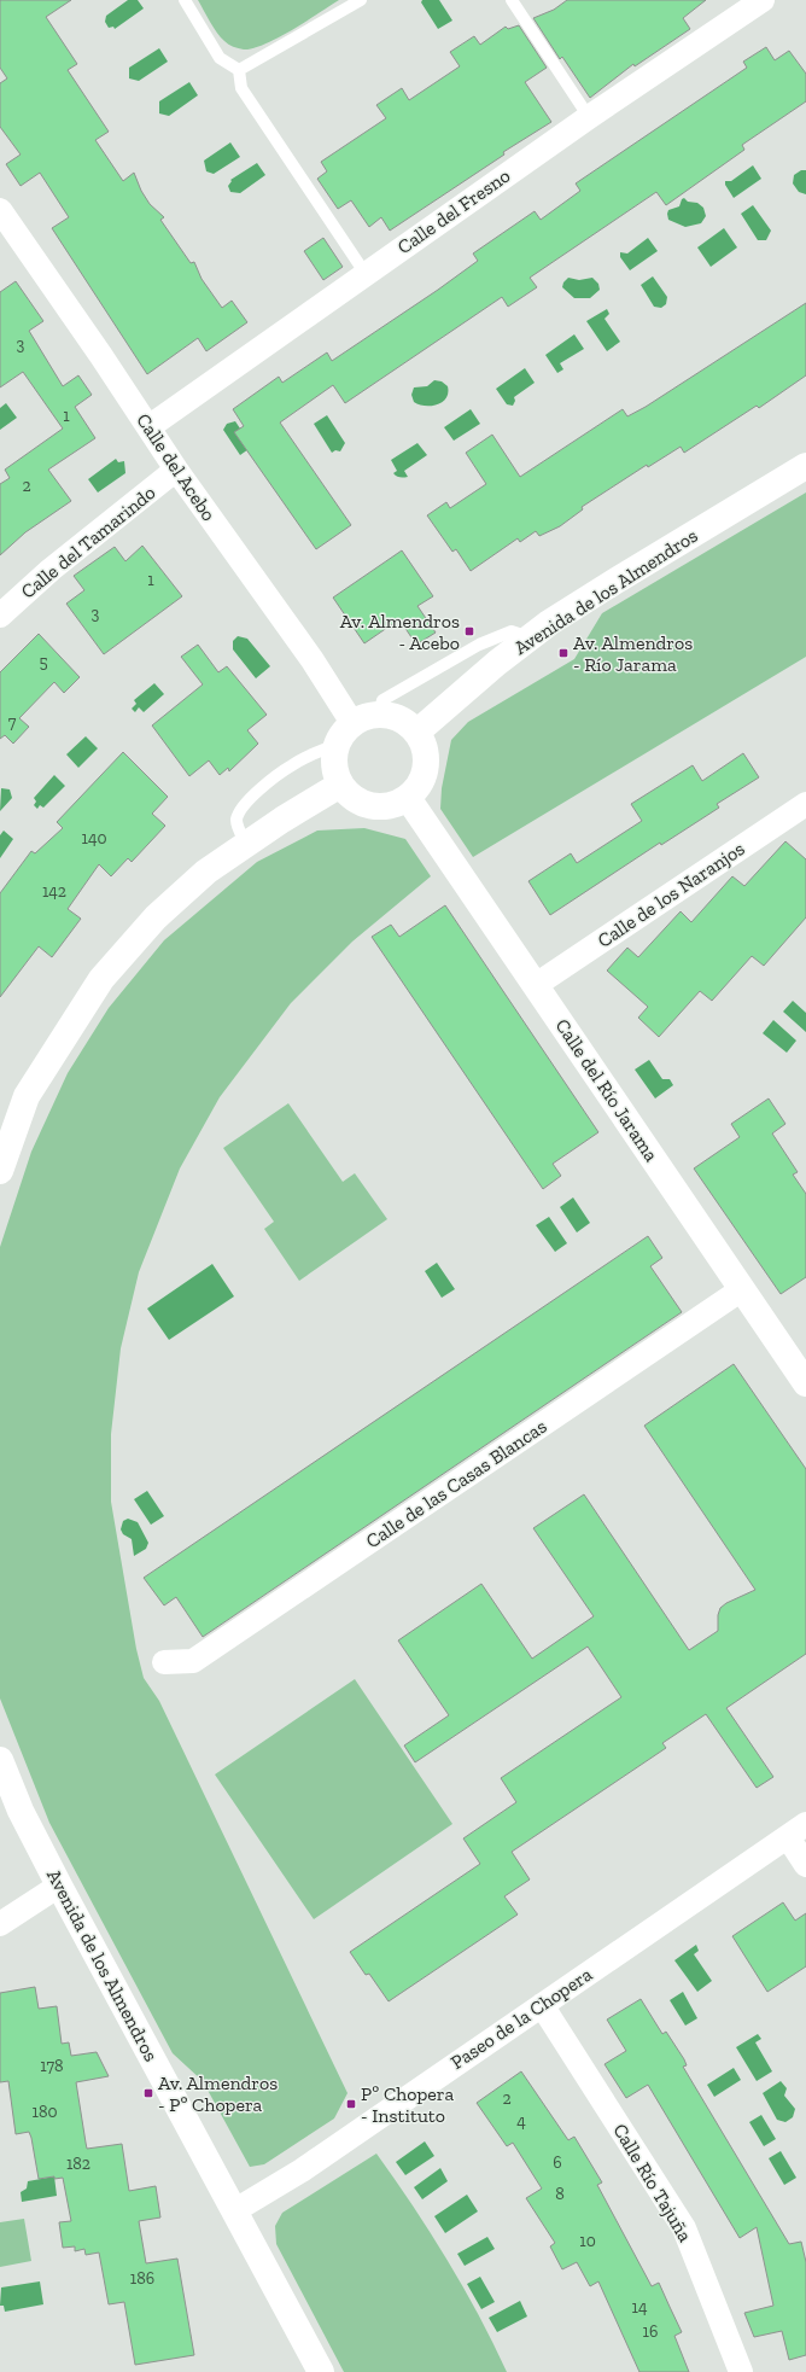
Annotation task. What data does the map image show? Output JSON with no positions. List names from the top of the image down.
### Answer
{
  "streets": {
    "street": [
      "Calle del Fresno",
      "Calle del Acebo",
      "Calle del Tamarindo",
      "Avenida de los Almendros",
      "Calle de los Naranjos",
      "Calle del Río Jarama",
      "Calle de las Casas Blancas",
      "Paseo de la Chopera",
      "Calle Río Tajuña"
    ]
  },
  "crossings": [
    ["Calle del Fresno", "Calle del Acebo"],
    ["Calle del Acebo", "Calle del Tamarindo"],
    ["Calle del Acebo", "Avenida de los Almendros"],
    ["Calle del Acebo", "Calle del Río Jarama"],
    ["Avenida de los Almendros", "Calle del Río Jarama"],
    ["Avenida de los Almendros", "Paseo de la Chopera"],
    ["Calle de los Naranjos", "Calle del Río Jarama"],
    ["Calle del Río Jarama", "Calle de las Casas Blancas"],
    ["Paseo de la Chopera", "Calle Río Tajuña"]
  ],
  "places": {
    "transit": [
      "Av. Almendros - Acebo",
      "Av. Almendros - Río Jarama",
      "Av. Almendros - Pº Chopera",
      "Pº Chopera - Instituto"
    ]
  },
  "house_numbers": [
    "3",
    "1",
    "2",
    "1",
    "3",
    "5",
    "7",
    "140",
    "142",
    "178",
    "2",
    "180",
    "4",
    "6",
    "182",
    "8",
    "10",
    "186",
    "14",
    "16"
  ]
}
